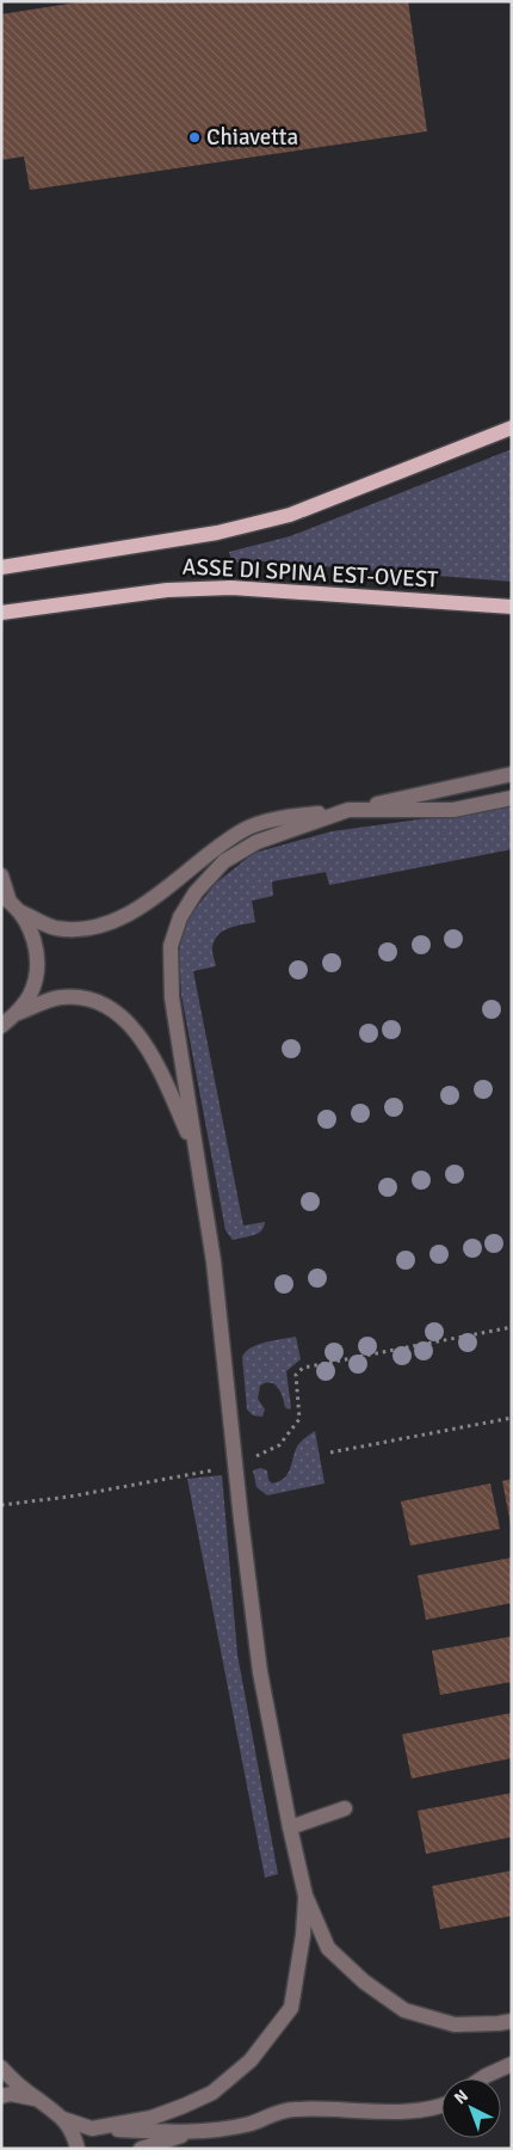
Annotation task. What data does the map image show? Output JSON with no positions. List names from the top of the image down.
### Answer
{
  "streets": {
    "main road": ["ASSE DI SPINA EST-OVEST"]
  },
  "places": ["Chiavetta"],
  "north": "top left"
}
